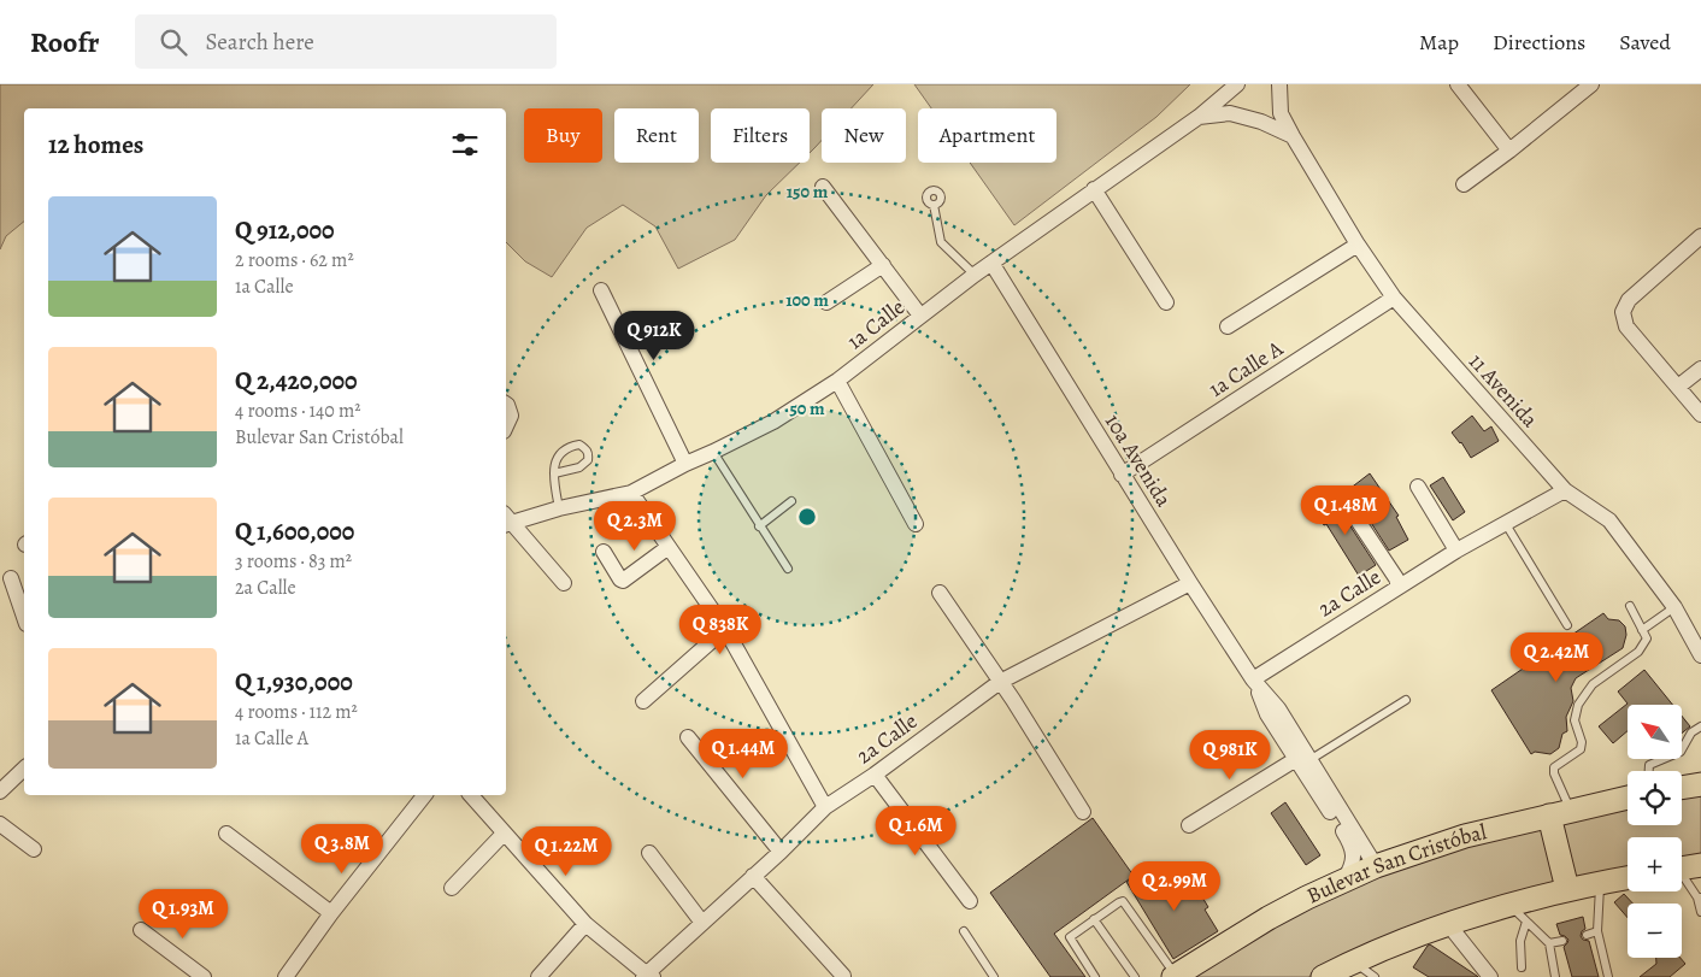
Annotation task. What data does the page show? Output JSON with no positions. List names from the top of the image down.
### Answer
{
  "streets": {
    "main road": ["Bulevar San Cristóbal"],
    "street": [
      "1a Calle",
      "1a Calle A",
      "11 Avenida",
      "10a Avenida",
      "2a Calle"
    ]
  },
  "crossings": [
    ["1a Calle", "10a Avenida"],
    ["1a Calle A", "11 Avenida"],
    ["1a Calle A", "10a Avenida"],
    ["11 Avenida", "2a Calle"],
    ["10a Avenida", "2a Calle"],
    ["10a Avenida", "Bulevar San Cristóbal"]
  ],
  "north": "top left",
  "page": {
    "header": "Roofr",
    "search": "Search here",
    "nav": ["Map", "Directions", "Saved"],
    "chip": [
      "Buy",
      "Rent",
      "Filters",
      "New",
      "Apartment"
    ],
    "heading": "12 homes",
    "list": [
      {
        "name": "Q 912,000",
        "note": "2 rooms · 62 m² · 1a Calle"
      },
      {
        "name": "Q 2,420,000",
        "note": "4 rooms · 140 m² · Bulevar San Cristóbal"
      },
      {
        "name": "Q 1,600,000",
        "note": "3 rooms · 83 m² · 2a Calle"
      },
      {
        "name": "Q 1,930,000",
        "note": "4 rooms · 112 m² · 1a Calle A"
      }
    ],
    "price": [
      "Q 912K",
      "Q 1.48M",
      "Q 2.3M",
      "Q 838K",
      "Q 2.42M",
      "Q 1.44M",
      "Q 981K",
      "Q 1.6M",
      "Q 3.8M",
      "Q 1.22M",
      "Q 2.99M",
      "Q 1.93M"
    ],
    "map_buttons": ["+", "−"]
  },
  "rings": ["150 m", "100 m", "50 m"]
}
